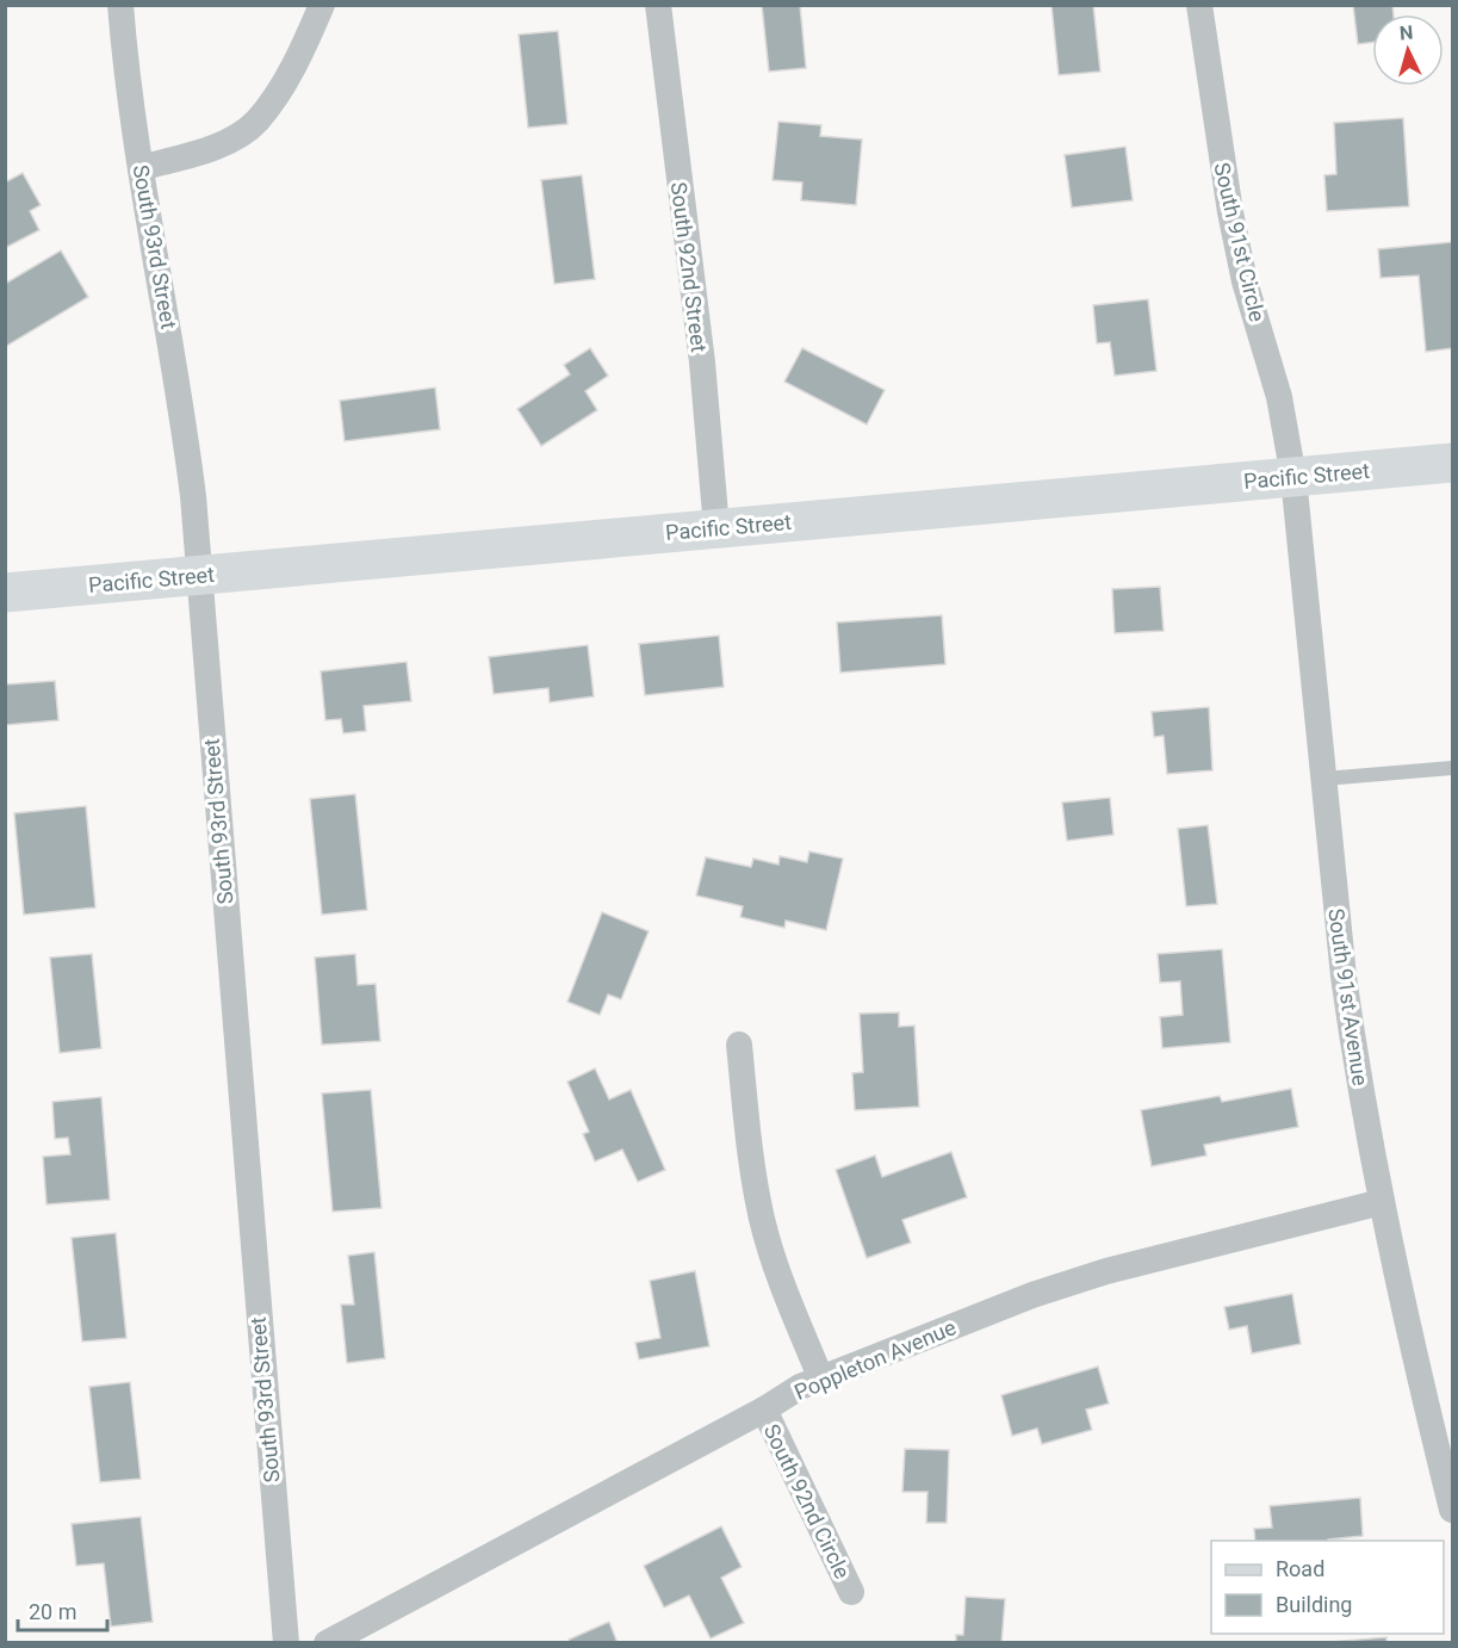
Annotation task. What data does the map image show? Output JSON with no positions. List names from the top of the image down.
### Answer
{
  "streets": {
    "main road": ["Pacific Street"],
    "street": [
      "South 91st Circle",
      "South 93rd Street",
      "South 92nd Street",
      "South 91st Avenue",
      "Poppleton Avenue",
      "South 92nd Circle"
    ]
  },
  "crossings": [
    ["South 91st Circle", "Pacific Street"],
    ["South 91st Circle", "South 91st Avenue"],
    ["South 93rd Street", "Pacific Street"],
    ["South 92nd Street", "Pacific Street"],
    ["Pacific Street", "South 91st Avenue"],
    ["South 91st Avenue", "Poppleton Avenue"],
    ["Poppleton Avenue", "South 92nd Circle"]
  ],
  "legend": ["Road", "Building"],
  "scale_bar": "20 m",
  "north": "top"
}
